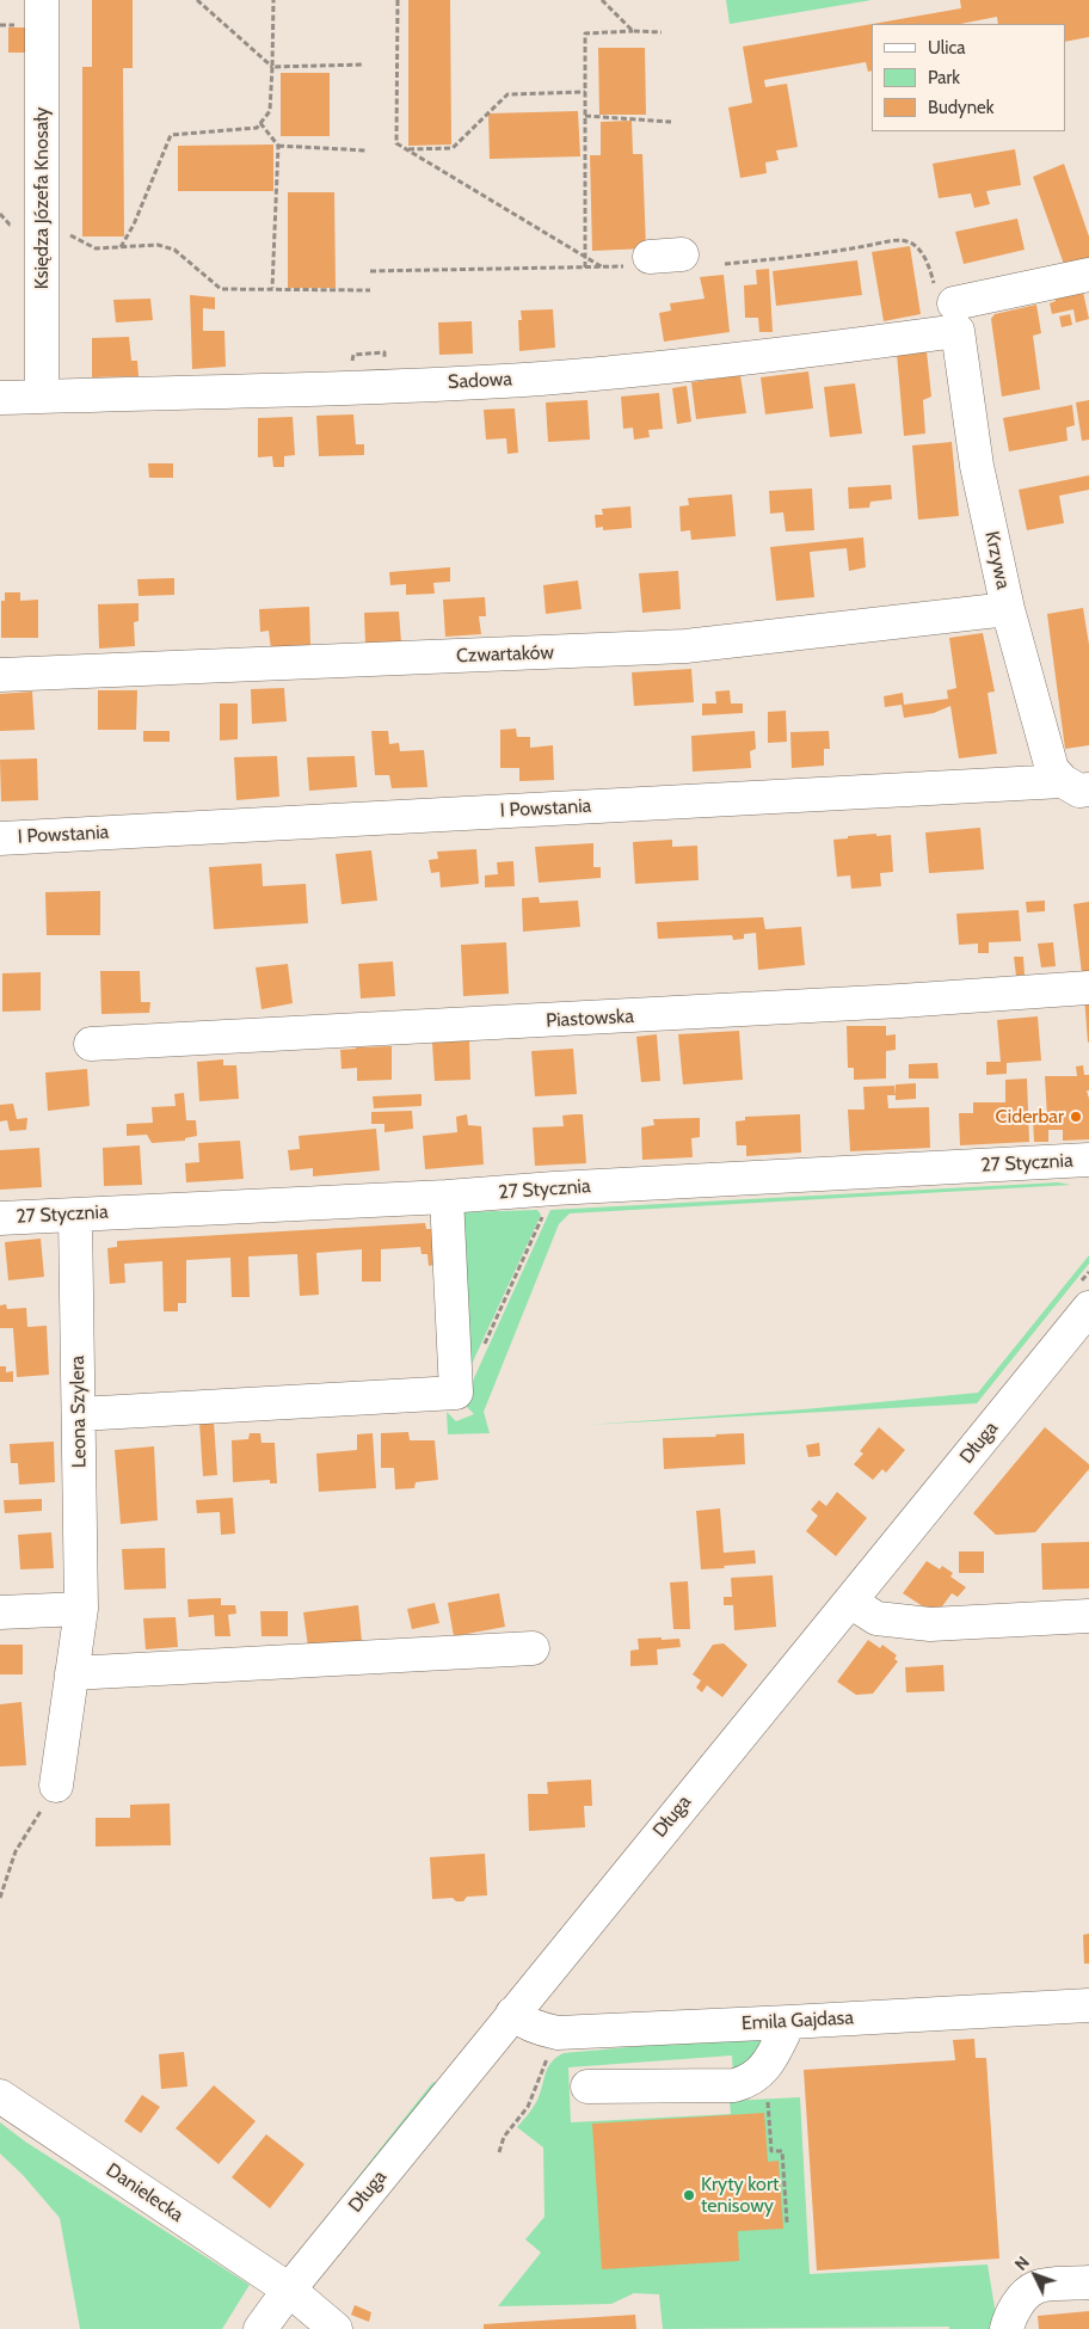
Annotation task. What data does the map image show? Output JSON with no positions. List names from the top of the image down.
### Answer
{
  "streets": {
    "street": [
      "Księdza Józefa Knosały",
      "Sadowa",
      "Krzywa",
      "Czwartaków",
      "I Powstania",
      "Piastowska",
      "27 Stycznia",
      "Leona Szylera",
      "Długa",
      "Emila Gajdasa",
      "Danielecka"
    ]
  },
  "crossings": [
    ["Księdza Józefa Knosały", "Sadowa"],
    ["Sadowa", "Krzywa"],
    ["Krzywa", "Czwartaków"],
    ["Krzywa", "I Powstania"],
    ["27 Stycznia", "Leona Szylera"],
    ["Długa", "Emila Gajdasa"],
    ["Długa", "Danielecka"]
  ],
  "places": ["Ciderbar", "Kryty kort tenisowy"],
  "legend": ["Ulica", "Park", "Budynek"],
  "north": "top left"
}
